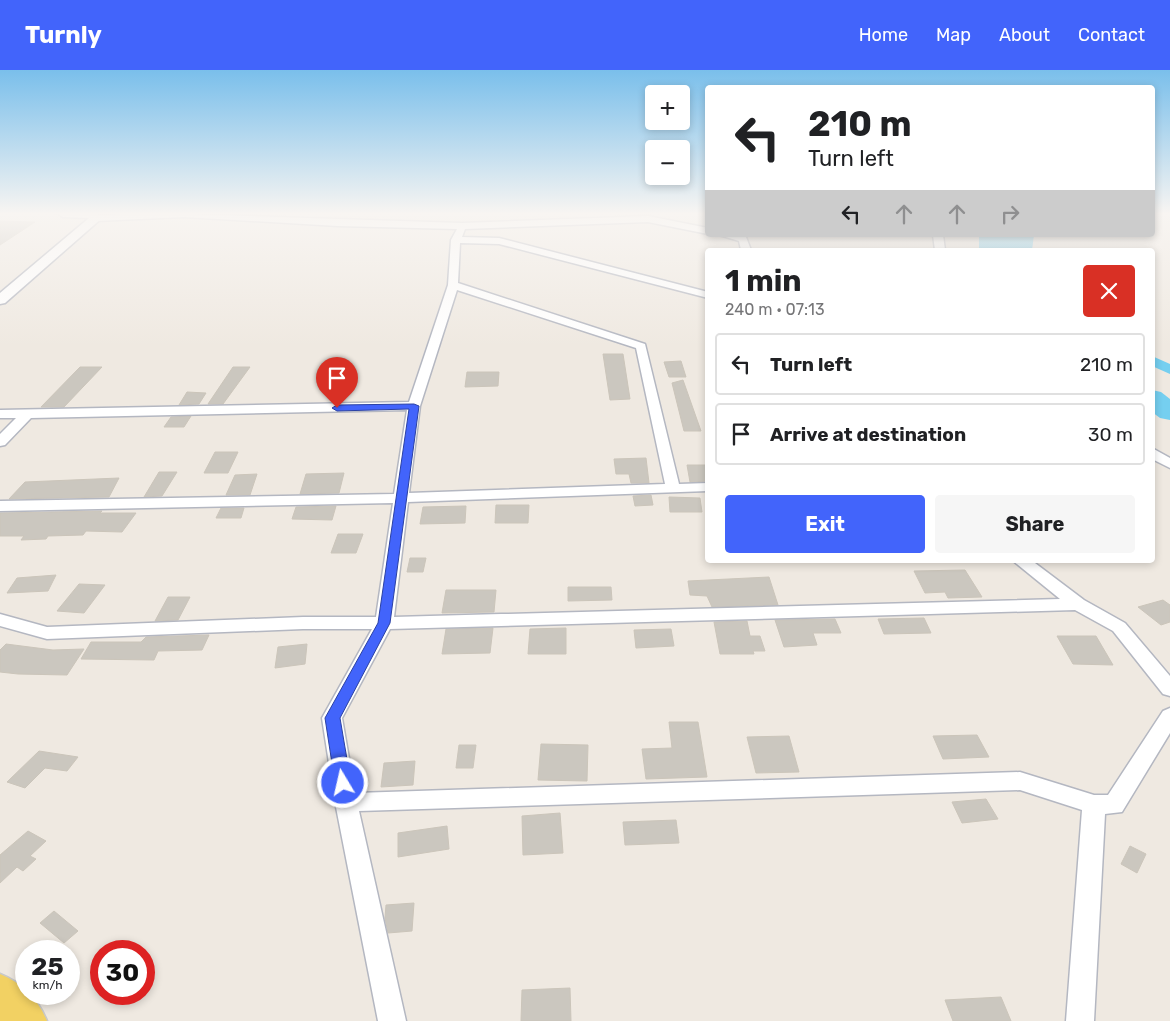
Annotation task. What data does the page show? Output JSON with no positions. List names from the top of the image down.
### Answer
{
  "page": {
    "header": "Turnly",
    "nav": [
      "Home",
      "Map",
      "About",
      "Contact"
    ],
    "map_buttons": ["+", "−"],
    "turn": ["210 m", "Turn left"],
    "heading": ["1 min", "240 m · 07:13"],
    "list": [
      {
        "name": "Turn left",
        "value": "210 m"
      },
      {
        "name": "Arrive at destination",
        "value": "30 m"
      }
    ],
    "buttons": ["Exit", "Share"],
    "speed": "25 km/h",
    "limit": "30"
  }
}
